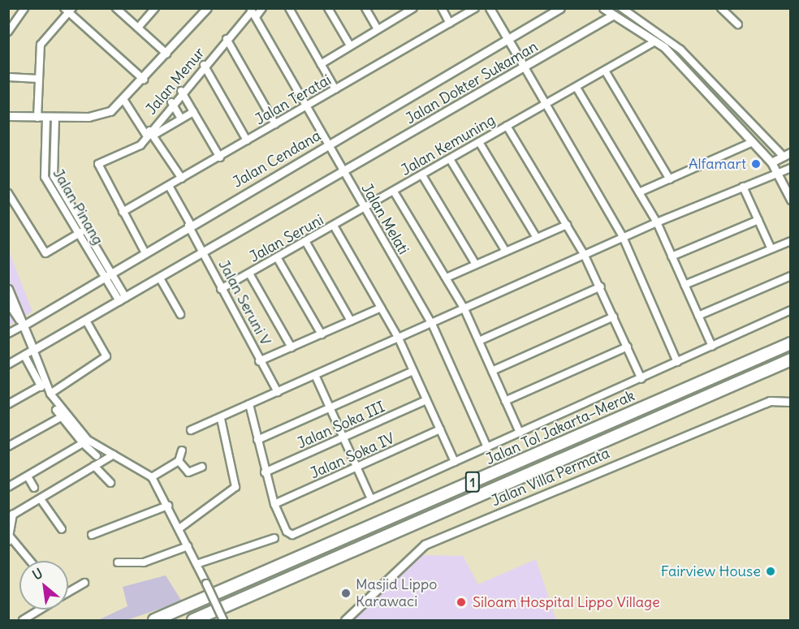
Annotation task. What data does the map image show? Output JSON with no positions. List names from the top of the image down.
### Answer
{
  "streets": {
    "highway": ["Jalan Tol Jakarta–Merak", "1"],
    "street": [
      "Jalan Menur",
      "Jalan Dokter Sukaman",
      "Jalan Teratai",
      "Jalan Kemuning",
      "Jalan Cendana",
      "Jalan Pinang",
      "Jalan Melati",
      "Jalan Seruni",
      "Jalan Seruni V",
      "Jalan Soka III",
      "Jalan Soka IV",
      "Jalan Villa Permata"
    ]
  },
  "crossings": [
    ["Jalan Menur", "Jalan Melati"],
    ["Jalan Dokter Sukaman", "Jalan Melati"],
    ["Jalan Teratai", "Jalan Melati"],
    ["Jalan Teratai", "Jalan Seruni V"],
    ["Jalan Kemuning", "Jalan Melati"],
    ["Jalan Kemuning", "Jalan Seruni"],
    ["Jalan Cendana", "Jalan Pinang"],
    ["Jalan Cendana", "Jalan Melati"],
    ["Jalan Cendana", "Jalan Seruni V"],
    ["Jalan Melati", "Jalan Seruni"],
    ["Jalan Seruni", "Jalan Seruni V"]
  ],
  "places": [
    "Alfamart",
    "Fairview House",
    "Masjid Lippo Karawaci",
    "Siloam Hospital Lippo Village"
  ],
  "north": "top left"
}
